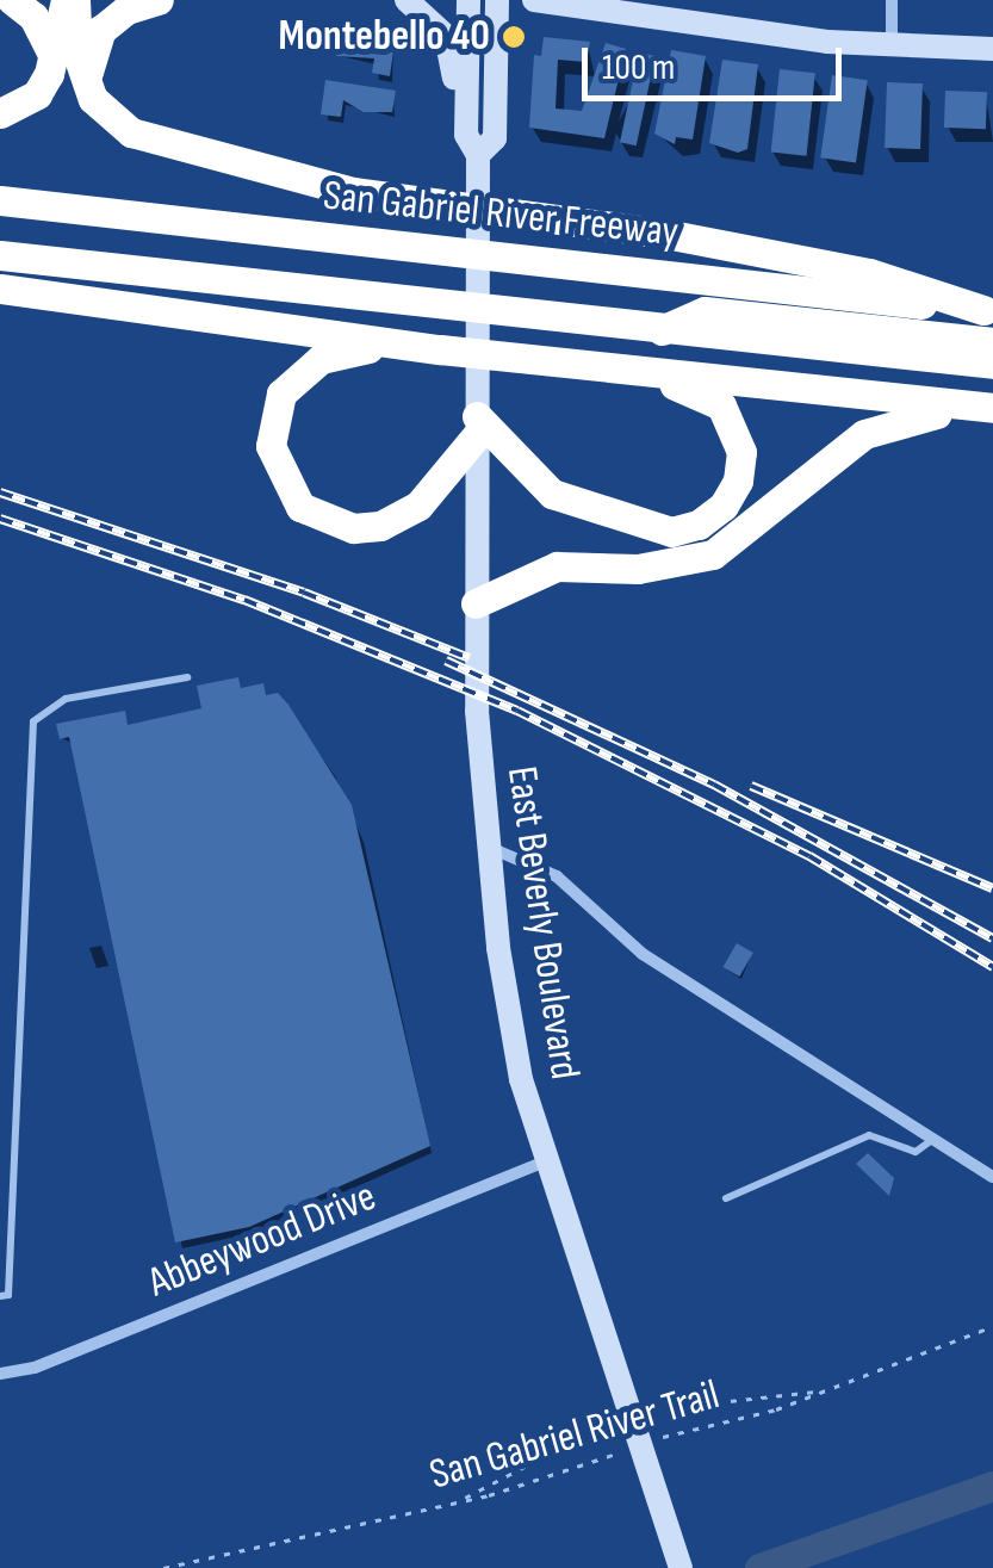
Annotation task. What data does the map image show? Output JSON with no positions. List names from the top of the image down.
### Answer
{
  "streets": {
    "highway": ["San Gabriel River Freeway"],
    "main road": ["East Beverly Boulevard"],
    "street": ["Abbeywood Drive"],
    "path": ["San Gabriel River Trail"]
  },
  "crossings": [
    ["East Beverly Boulevard", "Abbeywood Drive"],
    ["East Beverly Boulevard", "San Gabriel River Trail"]
  ],
  "places": ["Montebello 40"],
  "scale_bar": "100 m"
}
